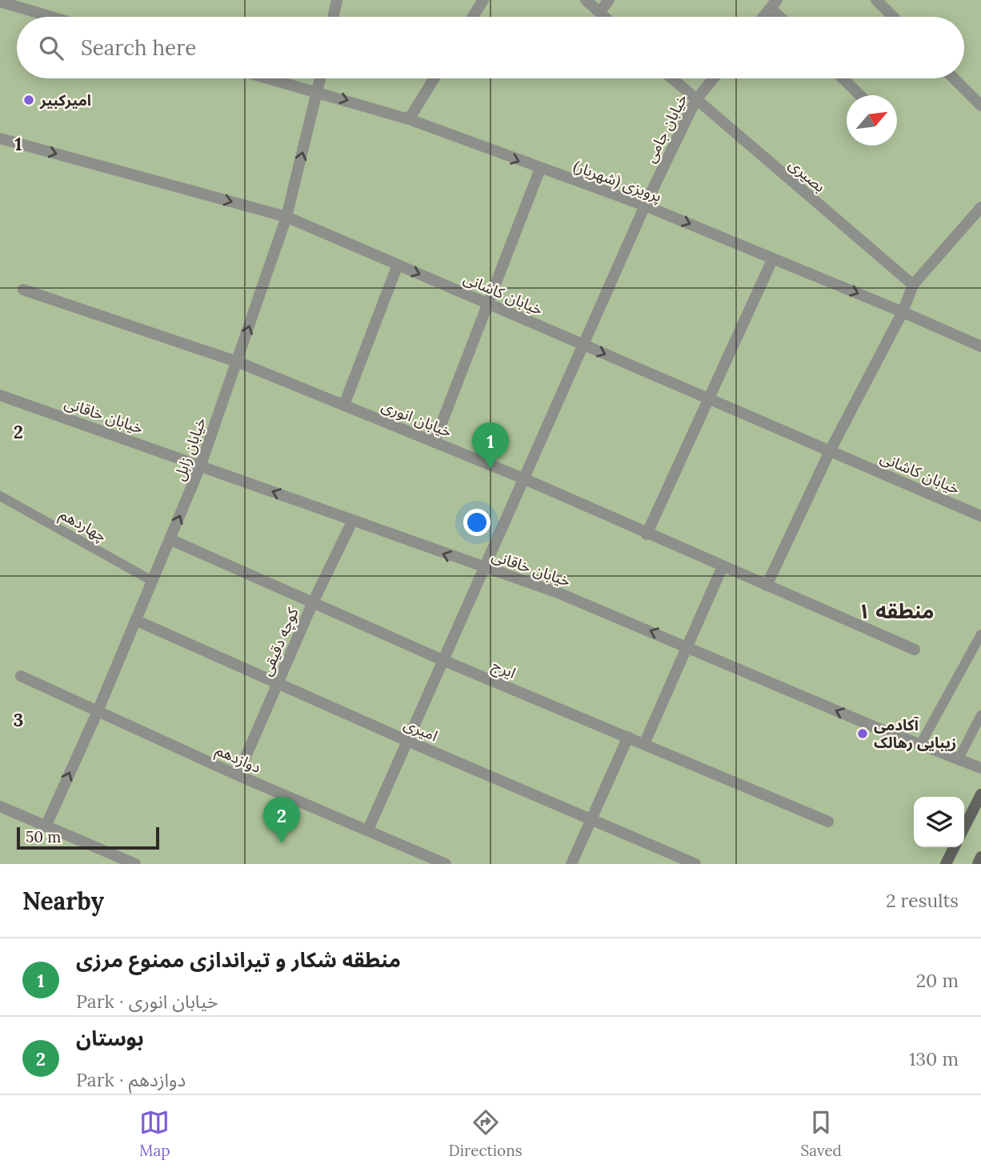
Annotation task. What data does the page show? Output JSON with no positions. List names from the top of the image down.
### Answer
{
  "streets": {
    "street": [
      "خیابان جامی",
      "بصیری",
      "پرویزی (شهریار)",
      "خیابان کاشانی",
      "خیابان خاقانی",
      "خیابان انوری",
      "خیابان زابل",
      "کوچه دقیقی",
      "ایرج",
      "امیری",
      "دوازدهم"
    ],
    "lane": ["چهاردهم"]
  },
  "crossings": [
    ["خیابان جامی", "بصیری"],
    ["خیابان جامی", "پرویزی (شهریار)"],
    ["خیابان جامی", "خیابان کاشانی"],
    ["خیابان جامی", "خیابان خاقانی"],
    ["خیابان جامی", "خیابان انوری"],
    ["خیابان جامی", "ایرج"],
    ["خیابان جامی", "امیری"],
    ["خیابان جامی", "دوازدهم"],
    ["پرویزی (شهریار)", "خیابان زابل"],
    ["خیابان کاشانی", "خیابان زابل"],
    ["خیابان خاقانی", "خیابان زابل"],
    ["خیابان خاقانی", "کوچه دقیقی"],
    ["خیابان انوری", "خیابان زابل"],
    ["خیابان زابل", "چهاردهم"],
    ["خیابان زابل", "ایرج"],
    ["خیابان زابل", "امیری"],
    ["خیابان زابل", "دوازدهم"],
    ["کوچه دقیقی", "ایرج"],
    ["کوچه دقیقی", "امیری"],
    ["کوچه دقیقی", "دوازدهم"]
  ],
  "one_way": [
    "پرویزی (شهریار)",
    "خیابان کاشانی",
    "خیابان خاقانی",
    "خیابان زابل"
  ],
  "districts": ["منطقه ۱"],
  "places": ["امیرکبیر", "آکادمی زیبایی رهالک"],
  "scale_bar": "50 m",
  "north": "top right",
  "page": {
    "search": "Search here",
    "pins": ["1", "2"],
    "scale": "50 m",
    "heading": ["Nearby", "2 results"],
    "list": [
      {
        "mark": "1",
        "name": "منطقه شکار و تیراندازی ممنوع مرزی",
        "note": "Park · خیابان انوری",
        "value": "20 m"
      },
      {
        "mark": "2",
        "name": "بوستان",
        "note": "Park · دوازدهم",
        "value": "130 m"
      }
    ],
    "nav": ["Map", "Directions", "Saved"]
  },
  "grid": {
    "rows": ["1", "2", "3"]
  }
}
